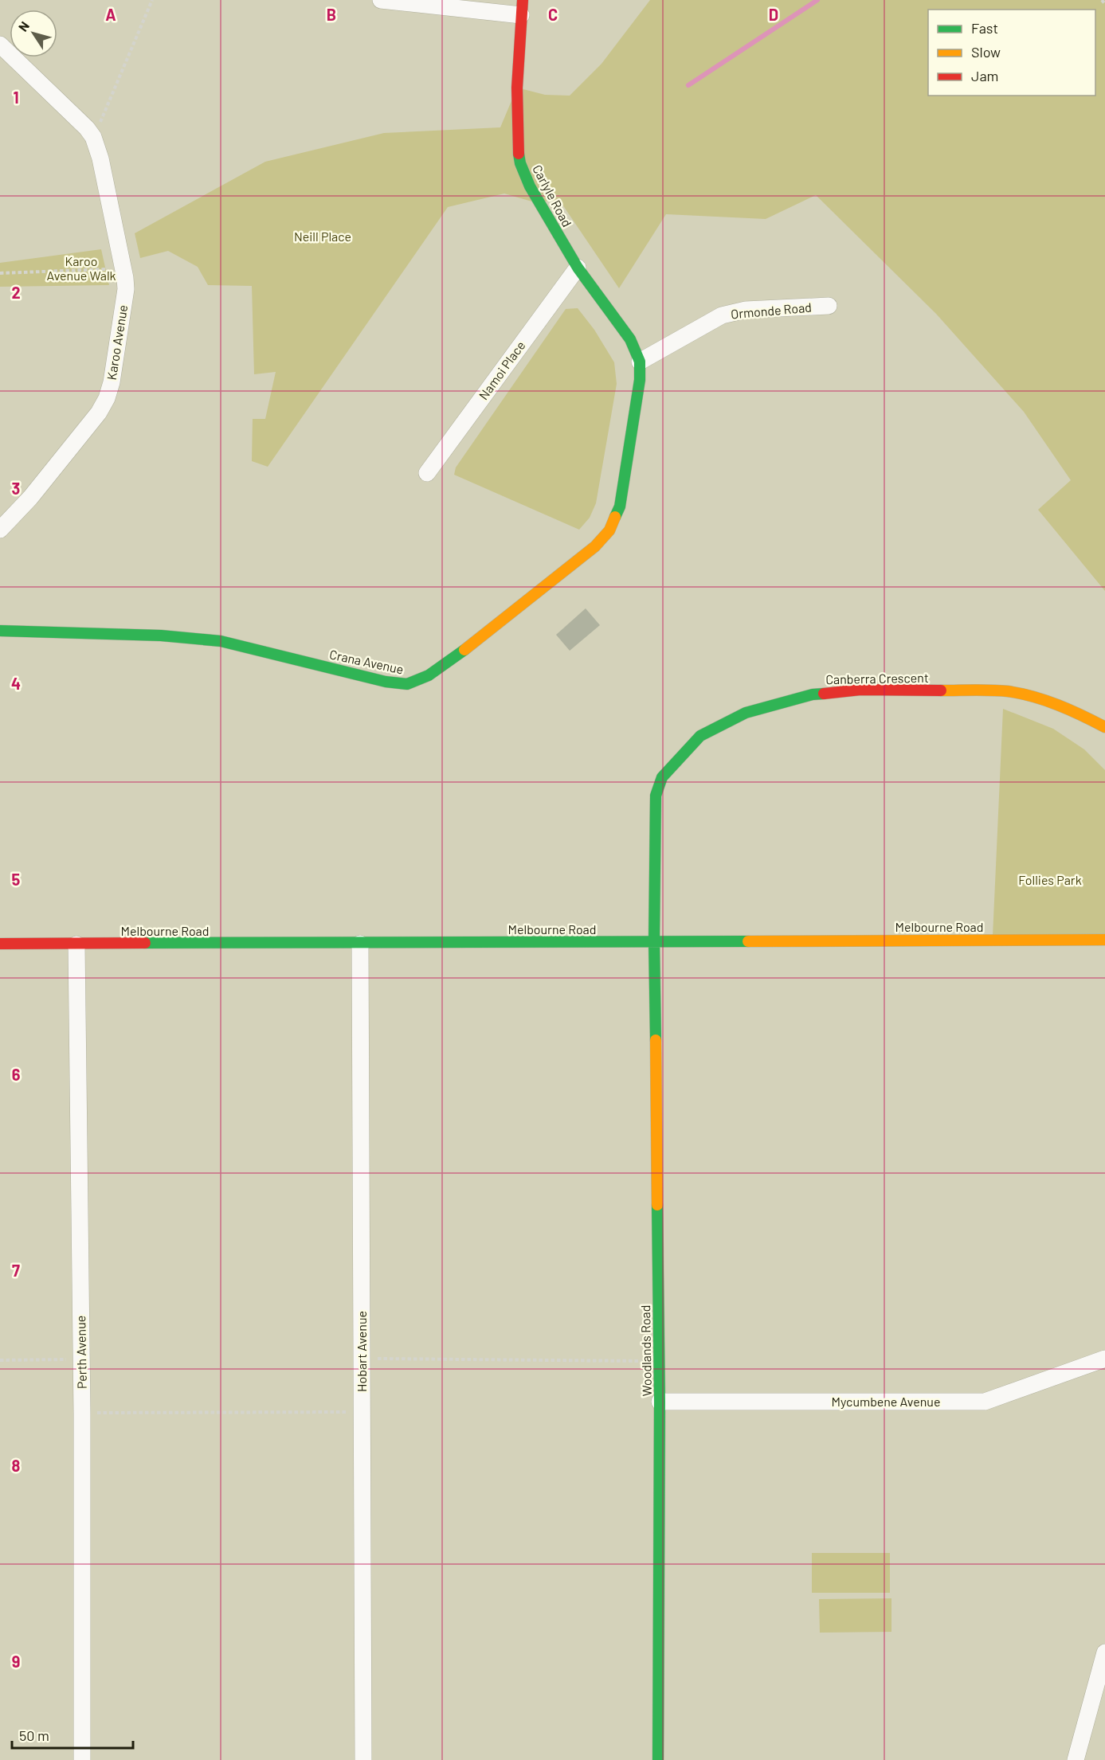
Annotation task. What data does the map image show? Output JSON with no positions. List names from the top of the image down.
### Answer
{
  "streets": {
    "street": [
      "Carlyle Road",
      "Ormonde Road",
      "Karoo Avenue",
      "Namoi Place",
      "Crana Avenue",
      "Canberra Crescent",
      "Melbourne Road",
      "Woodlands Road",
      "Hobart Avenue",
      "Perth Avenue",
      "Mycumbene Avenue"
    ]
  },
  "crossings": [
    ["Carlyle Road", "Ormonde Road"],
    ["Carlyle Road", "Namoi Place"],
    ["Carlyle Road", "Crana Avenue"],
    ["Canberra Crescent", "Melbourne Road"],
    ["Canberra Crescent", "Woodlands Road"],
    ["Melbourne Road", "Woodlands Road"],
    ["Melbourne Road", "Hobart Avenue"],
    ["Melbourne Road", "Perth Avenue"],
    ["Woodlands Road", "Mycumbene Avenue"]
  ],
  "parks": ["Neill Place", "Karoo Avenue Walk", "Follies Park"],
  "legend": ["Fast", "Slow", "Jam"],
  "scale_bar": "50 m",
  "north": "top left",
  "grid": {
    "columns": [
      "A",
      "B",
      "C",
      "D"
    ],
    "rows": [
      "1",
      "2",
      "3",
      "4",
      "5",
      "6",
      "7",
      "8",
      "9"
    ]
  }
}
